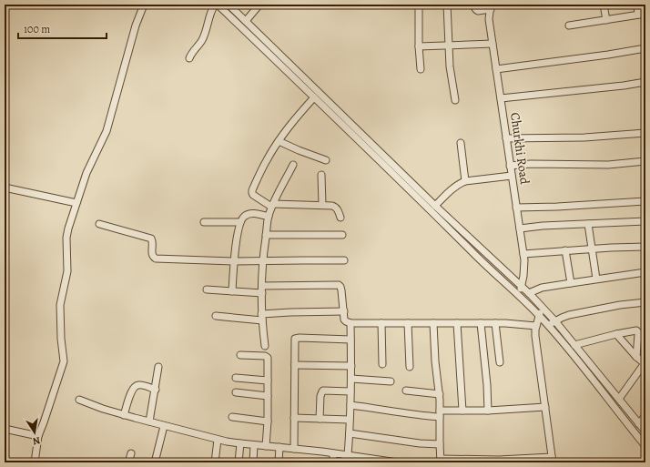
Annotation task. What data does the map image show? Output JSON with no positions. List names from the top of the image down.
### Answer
{
  "streets": {
    "street": ["Churkhi Road"]
  },
  "scale_bar": "100 m",
  "north": "bottom"
}
